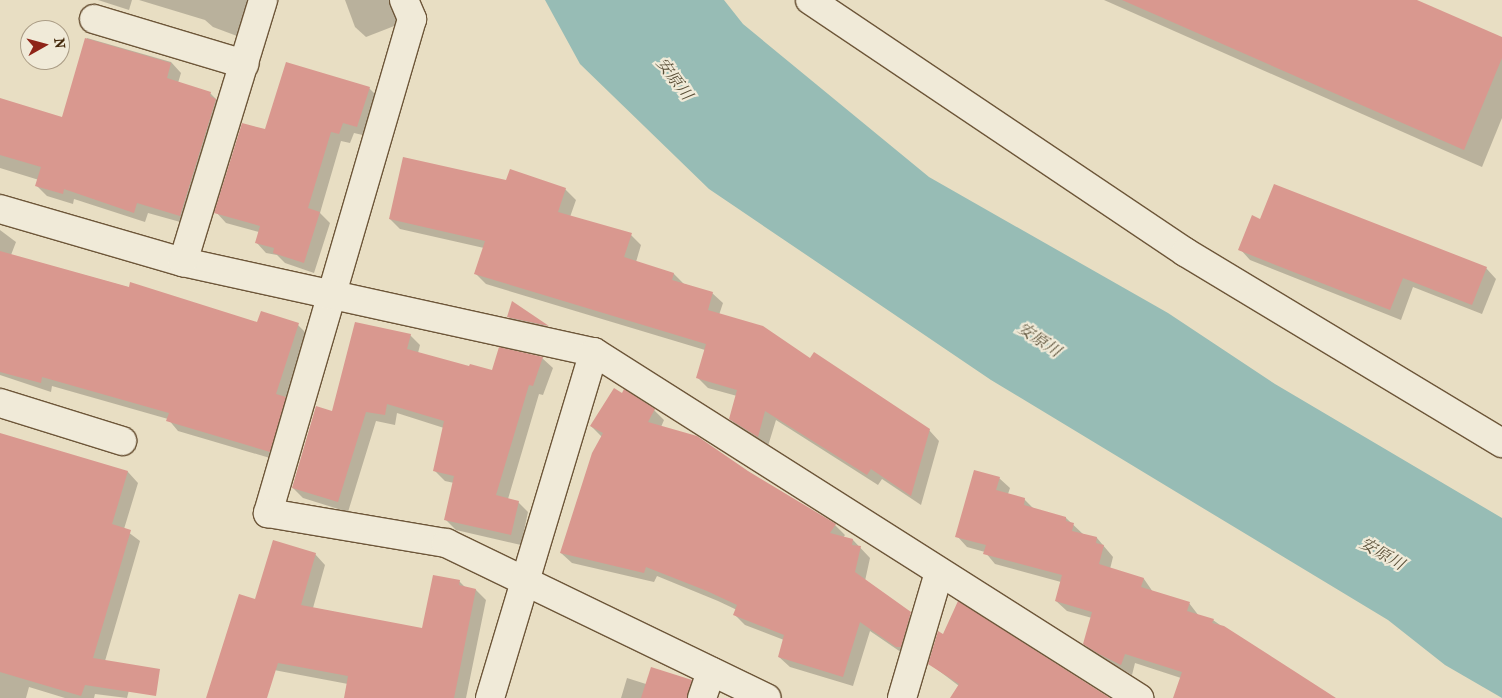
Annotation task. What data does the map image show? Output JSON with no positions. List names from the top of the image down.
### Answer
{
  "water": ["安原川"],
  "north": "right"
}
